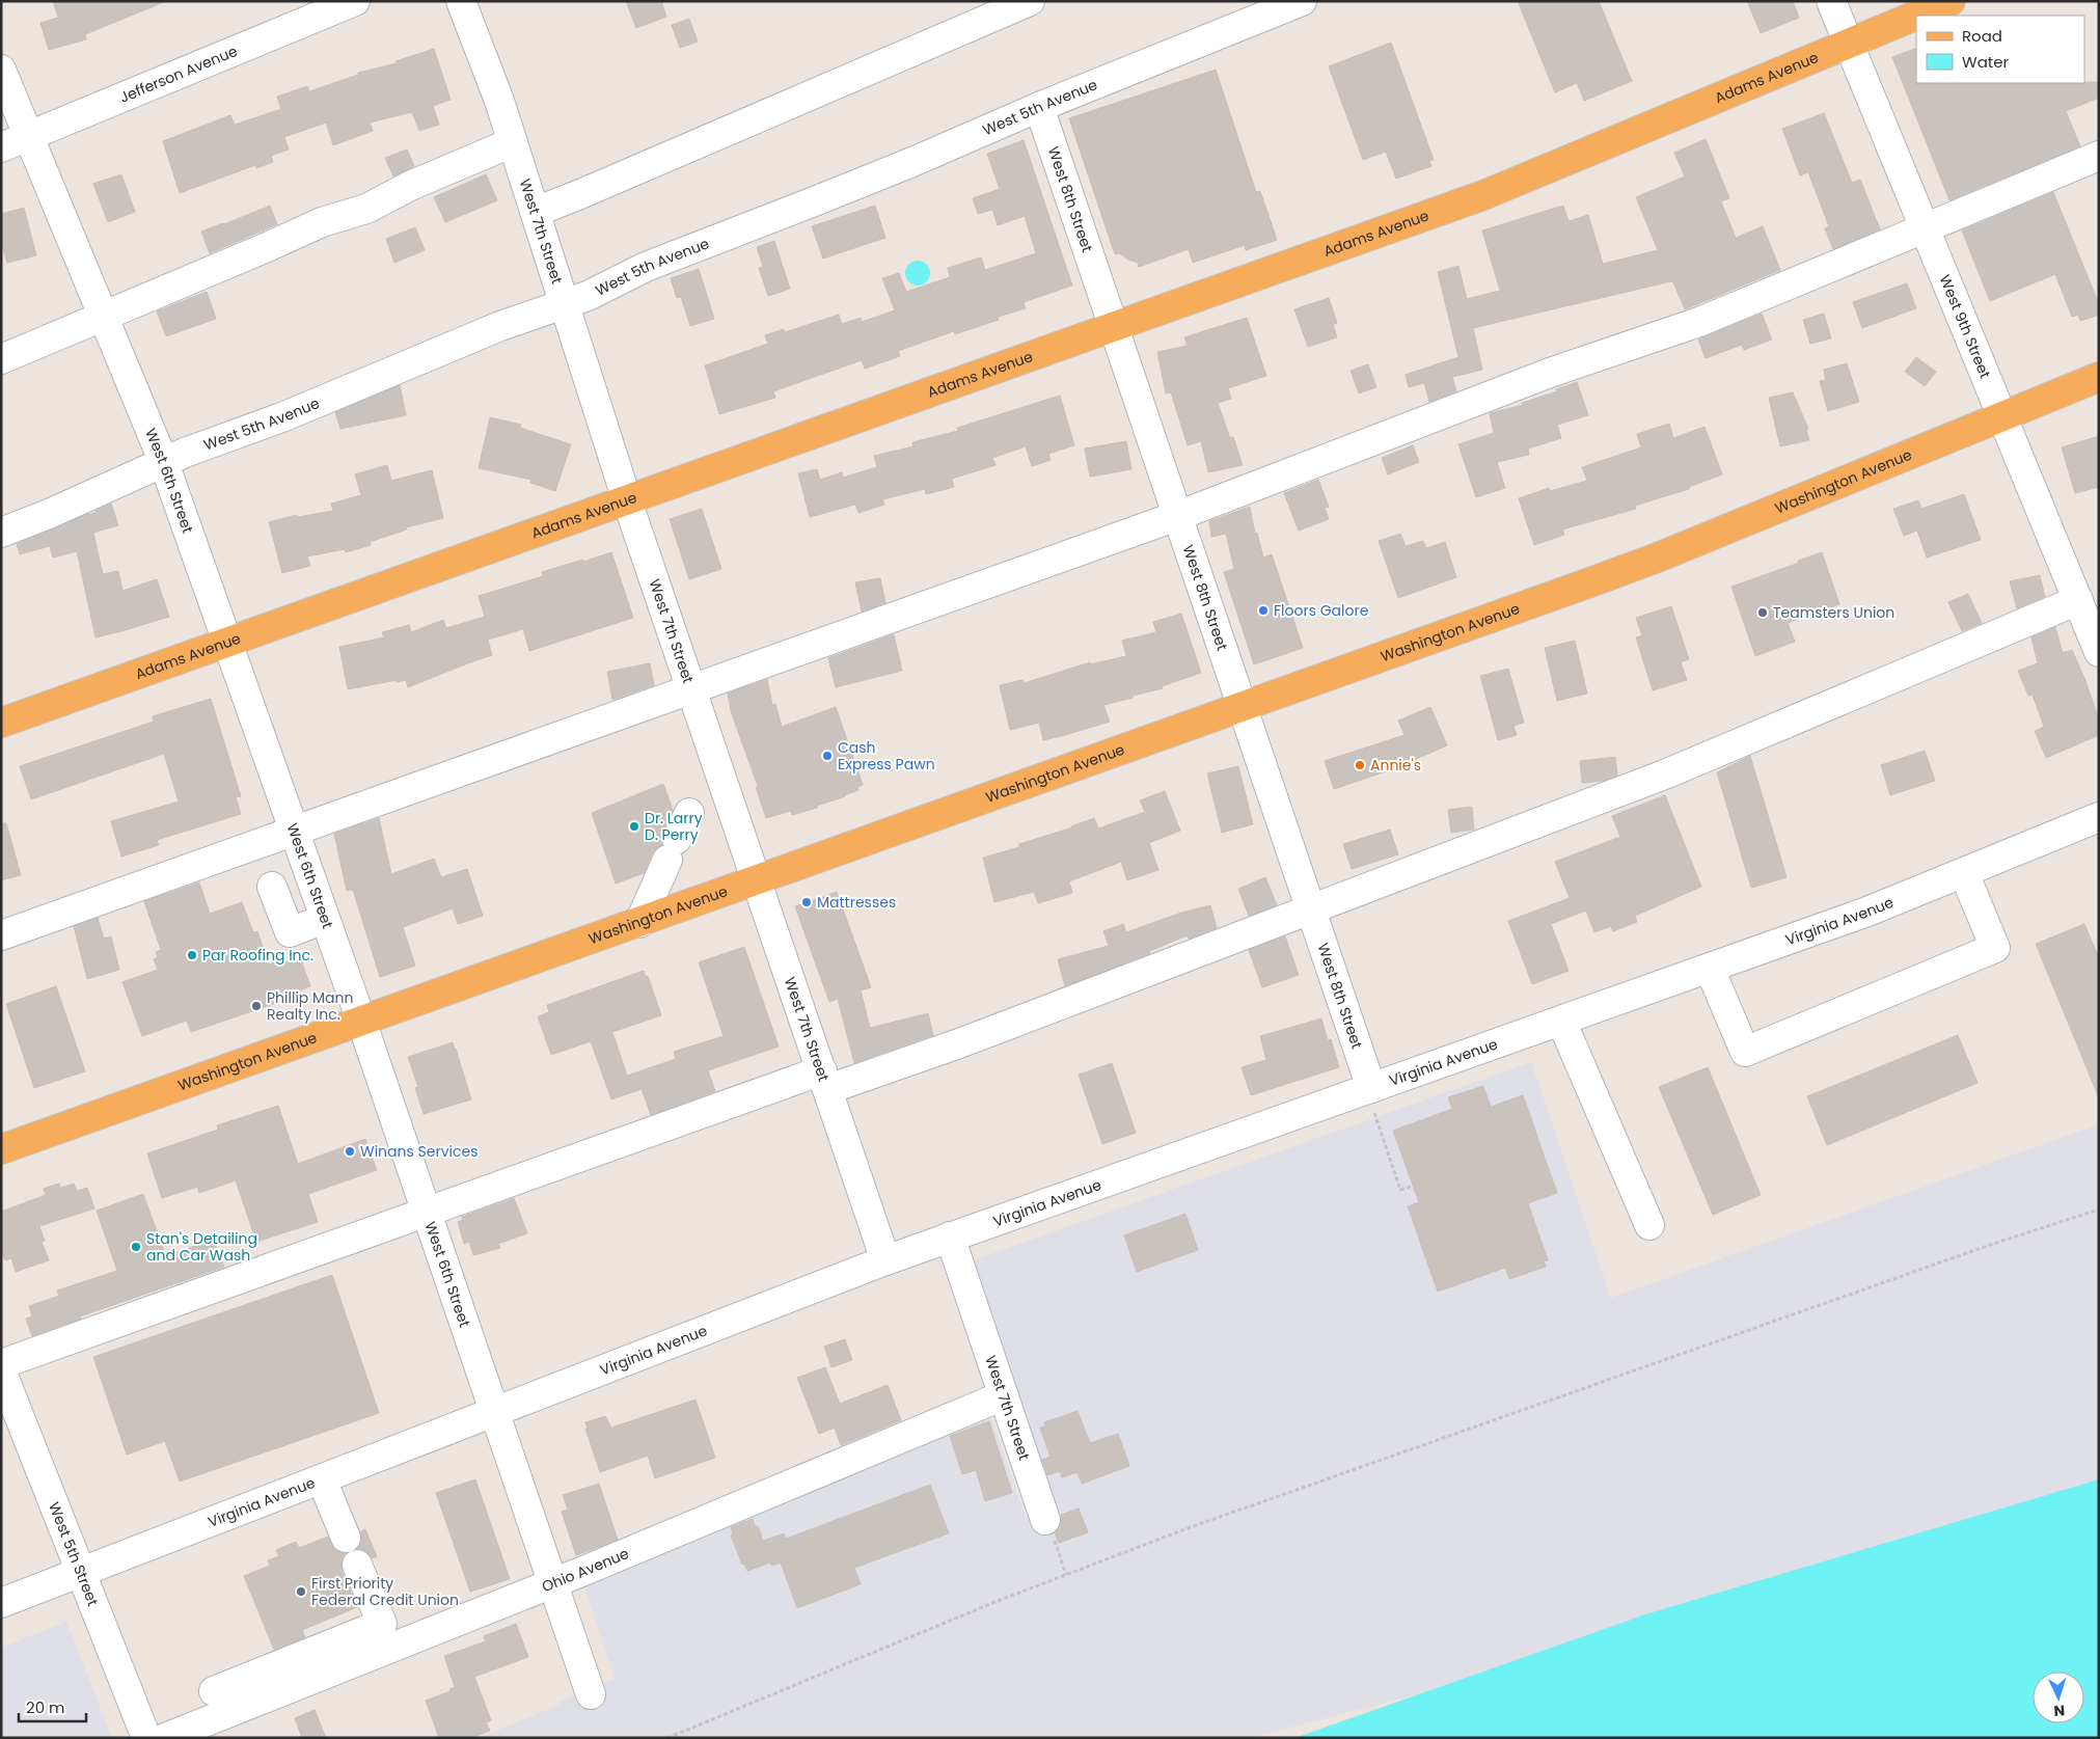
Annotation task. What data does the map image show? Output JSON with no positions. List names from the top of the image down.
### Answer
{
  "streets": {
    "main road": ["Adams Avenue", "Washington Avenue"],
    "street": [
      "Jefferson Avenue",
      "West 5th Avenue",
      "West 8th Street",
      "West 7th Street",
      "West 9th Street",
      "West 6th Street",
      "Virginia Avenue",
      "West 5th Street",
      "Ohio Avenue"
    ]
  },
  "crossings": [
    ["Jefferson Avenue", "West 6th Street"],
    ["Adams Avenue", "West 8th Street"],
    ["Adams Avenue", "West 7th Street"],
    ["Adams Avenue", "West 9th Street"],
    ["Adams Avenue", "West 6th Street"],
    ["West 5th Avenue", "West 8th Street"],
    ["West 5th Avenue", "West 7th Street"],
    ["West 5th Avenue", "West 6th Street"],
    ["West 8th Street", "Washington Avenue"],
    ["West 8th Street", "Virginia Avenue"],
    ["West 7th Street", "Washington Avenue"],
    ["West 7th Street", "Virginia Avenue"],
    ["West 7th Street", "Ohio Avenue"],
    ["West 9th Street", "Washington Avenue"],
    ["West 6th Street", "Washington Avenue"],
    ["West 6th Street", "Virginia Avenue"],
    ["West 6th Street", "Ohio Avenue"],
    ["Virginia Avenue", "West 5th Street"]
  ],
  "places": [
    "Floors Galore",
    "Teamsters Union",
    "Cash Express Pawn",
    "Annie's",
    "Dr. Larry D. Perry",
    "Mattresses",
    "Par Roofing Inc.",
    "Phillip Mann Realty Inc.",
    "Winans Services",
    "Stan's Detailing and Car Wash",
    "First Priority Federal Credit Union"
  ],
  "legend": ["Road", "Water"],
  "scale_bar": "20 m",
  "north": "bottom"
}
